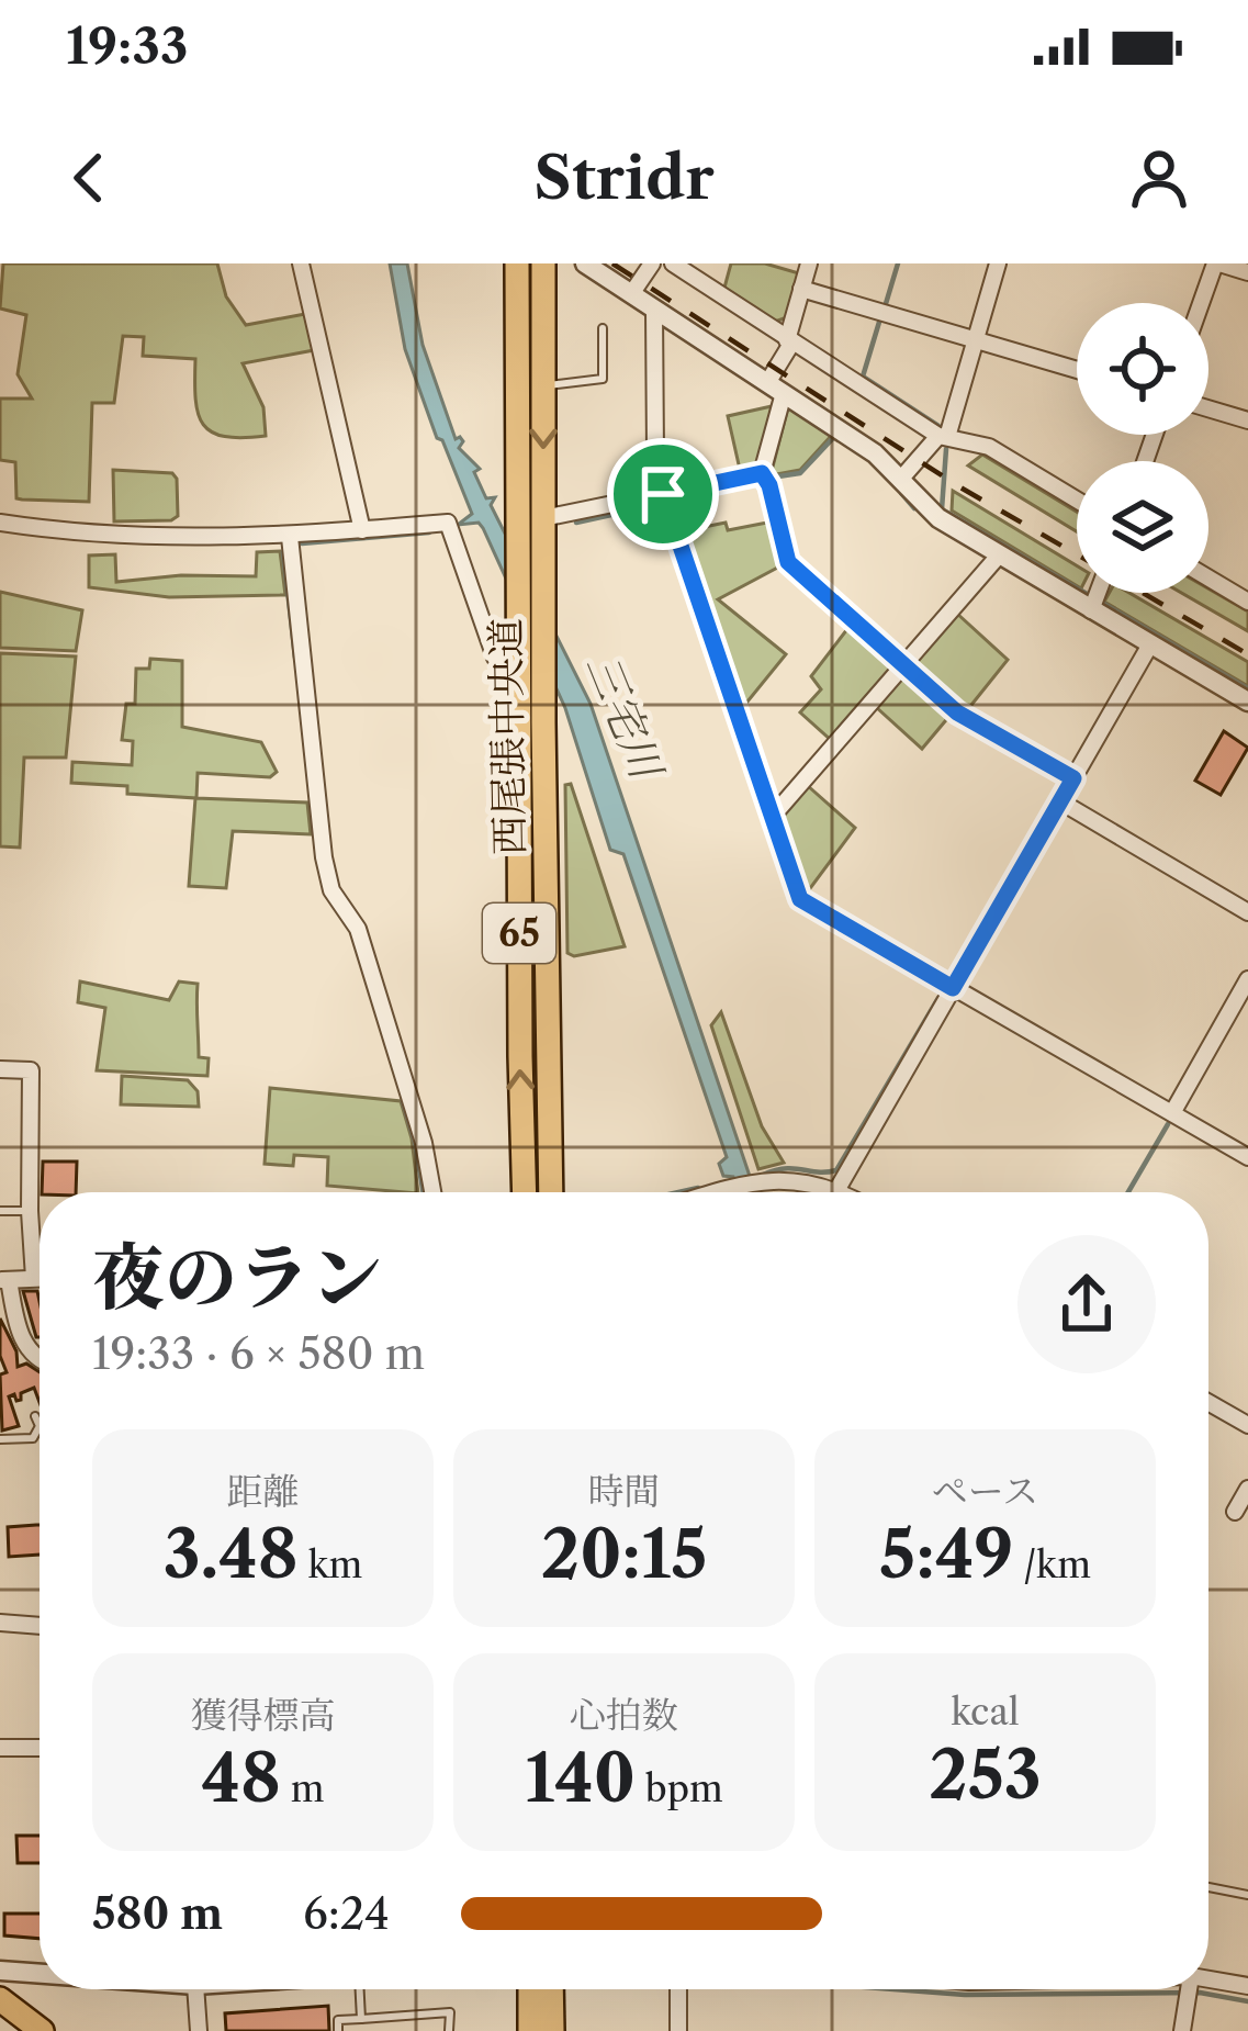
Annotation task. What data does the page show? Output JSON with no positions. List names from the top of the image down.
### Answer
{
  "streets": {
    "main road": ["西尾張中央道", "65"]
  },
  "water": ["三宅川"],
  "page": {
    "status": "19:33",
    "header": "Stridr",
    "heading": ["夜のラン", "19:33 · 6 × 580 m"],
    "stats": [
      ["距離", "3.48 km"],
      ["時間", "20:15"],
      ["ペース", "5:49 /km"],
      ["獲得標高", "48 m"],
      ["心拍数", "140 bpm"],
      ["kcal", "253"]
    ],
    "list": [
      {
        "name": "580 m",
        "note": "6:24"
      }
    ]
  }
}
